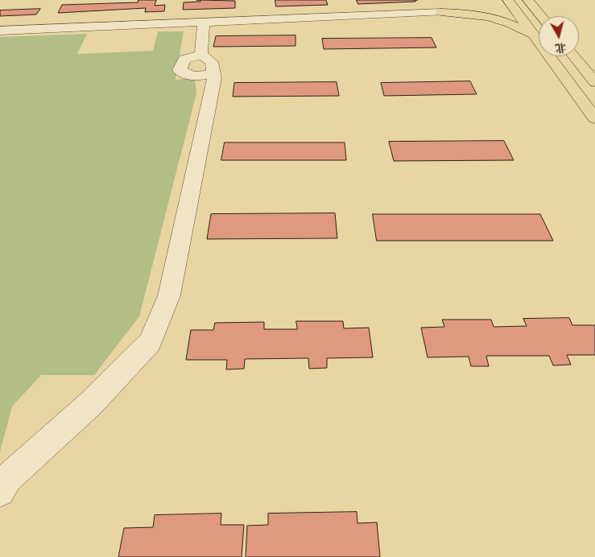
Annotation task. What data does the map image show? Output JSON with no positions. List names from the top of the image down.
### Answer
{
  "north": "bottom"
}
